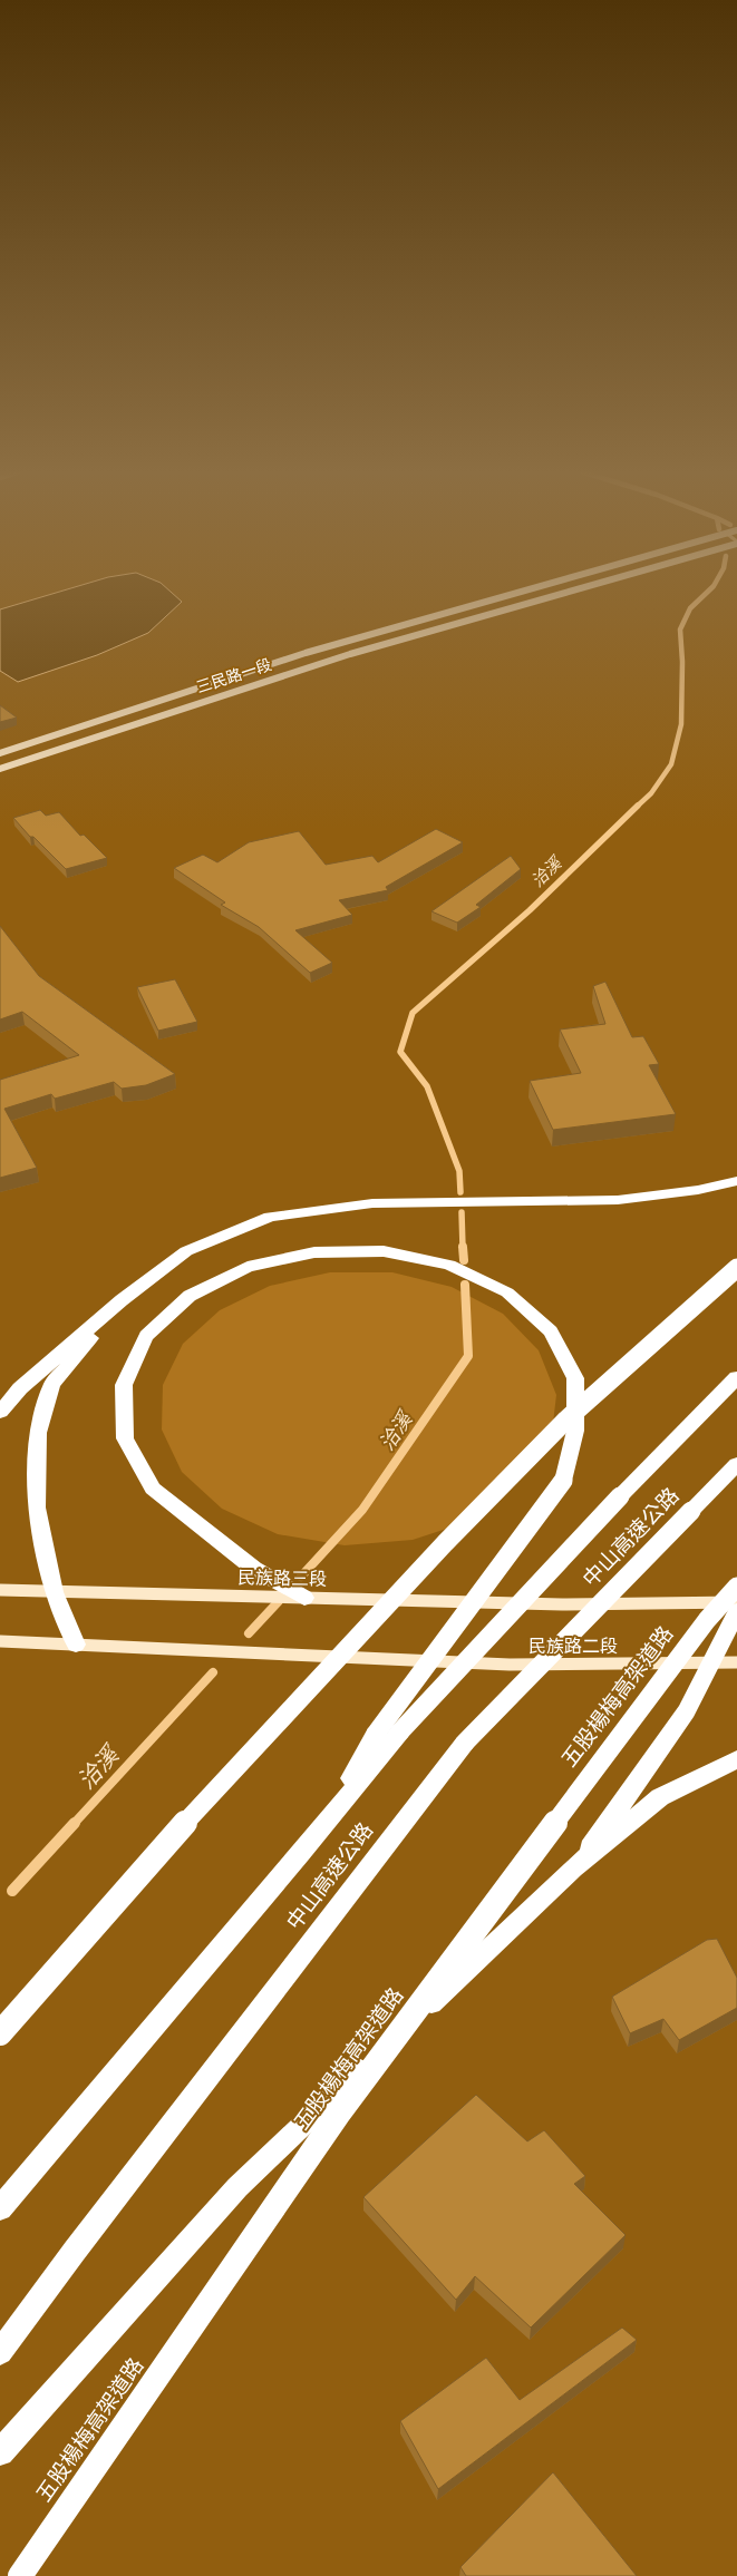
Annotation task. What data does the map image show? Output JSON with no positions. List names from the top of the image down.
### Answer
{
  "streets": {
    "highway": ["中山高速公路", "五股楊梅高架道路"],
    "street": ["三民路一段", "民族路三段", "民族路二段"]
  },
  "water": ["洽溪"]
}
